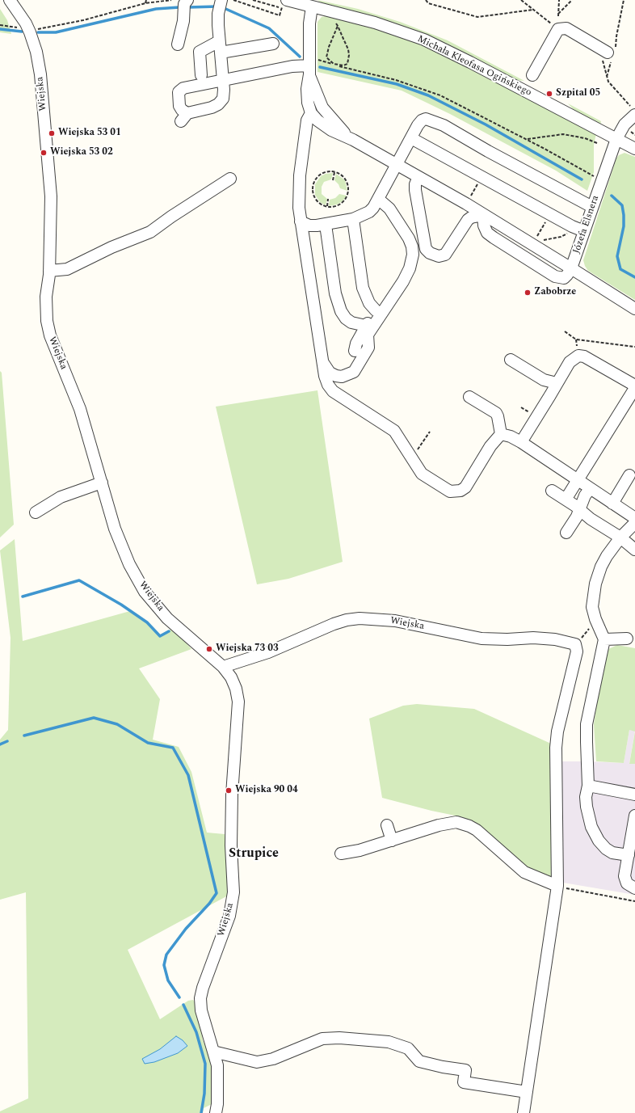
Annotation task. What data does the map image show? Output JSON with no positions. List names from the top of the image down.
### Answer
{
  "streets": {
    "street": ["Michała Kleofasa Ogińskiego", "Wiejska", "Józefa Elsnera"]
  },
  "crossings": [
    ["Michała Kleofasa Ogińskiego", "Józefa Elsnera"]
  ],
  "districts": ["Strupice"],
  "places": [
    "Szpital 05",
    "Wiejska 53 01",
    "Wiejska 53 02",
    "Zabobrze",
    "Wiejska 73 03",
    "Wiejska 90 04"
  ]
}
